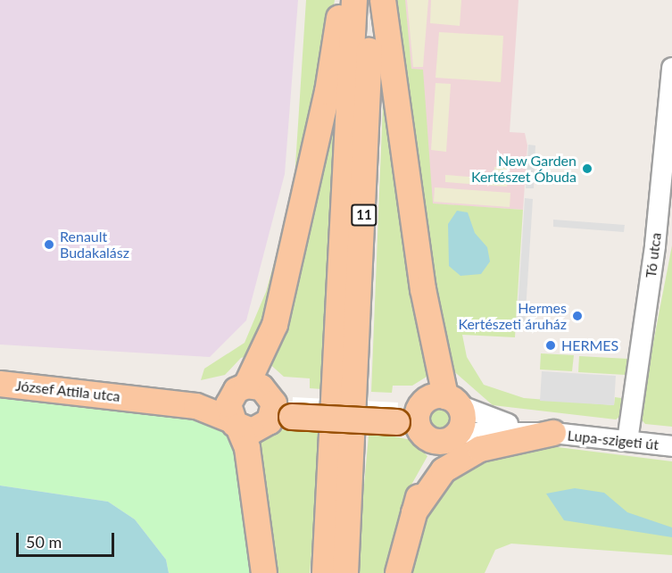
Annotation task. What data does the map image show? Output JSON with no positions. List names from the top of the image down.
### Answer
{
  "streets": {
    "main road": ["11", "József Attila utca"],
    "street": ["Tó utca", "Lupa-szigeti út"]
  },
  "crossings": [
    ["Tó utca", "Lupa-szigeti út"]
  ],
  "places": [
    "New Garden Kertészet Óbuda",
    "Renault Budakalász",
    "Hermes Kertészeti áruház",
    "HERMES"
  ],
  "scale_bar": "50 m"
}
